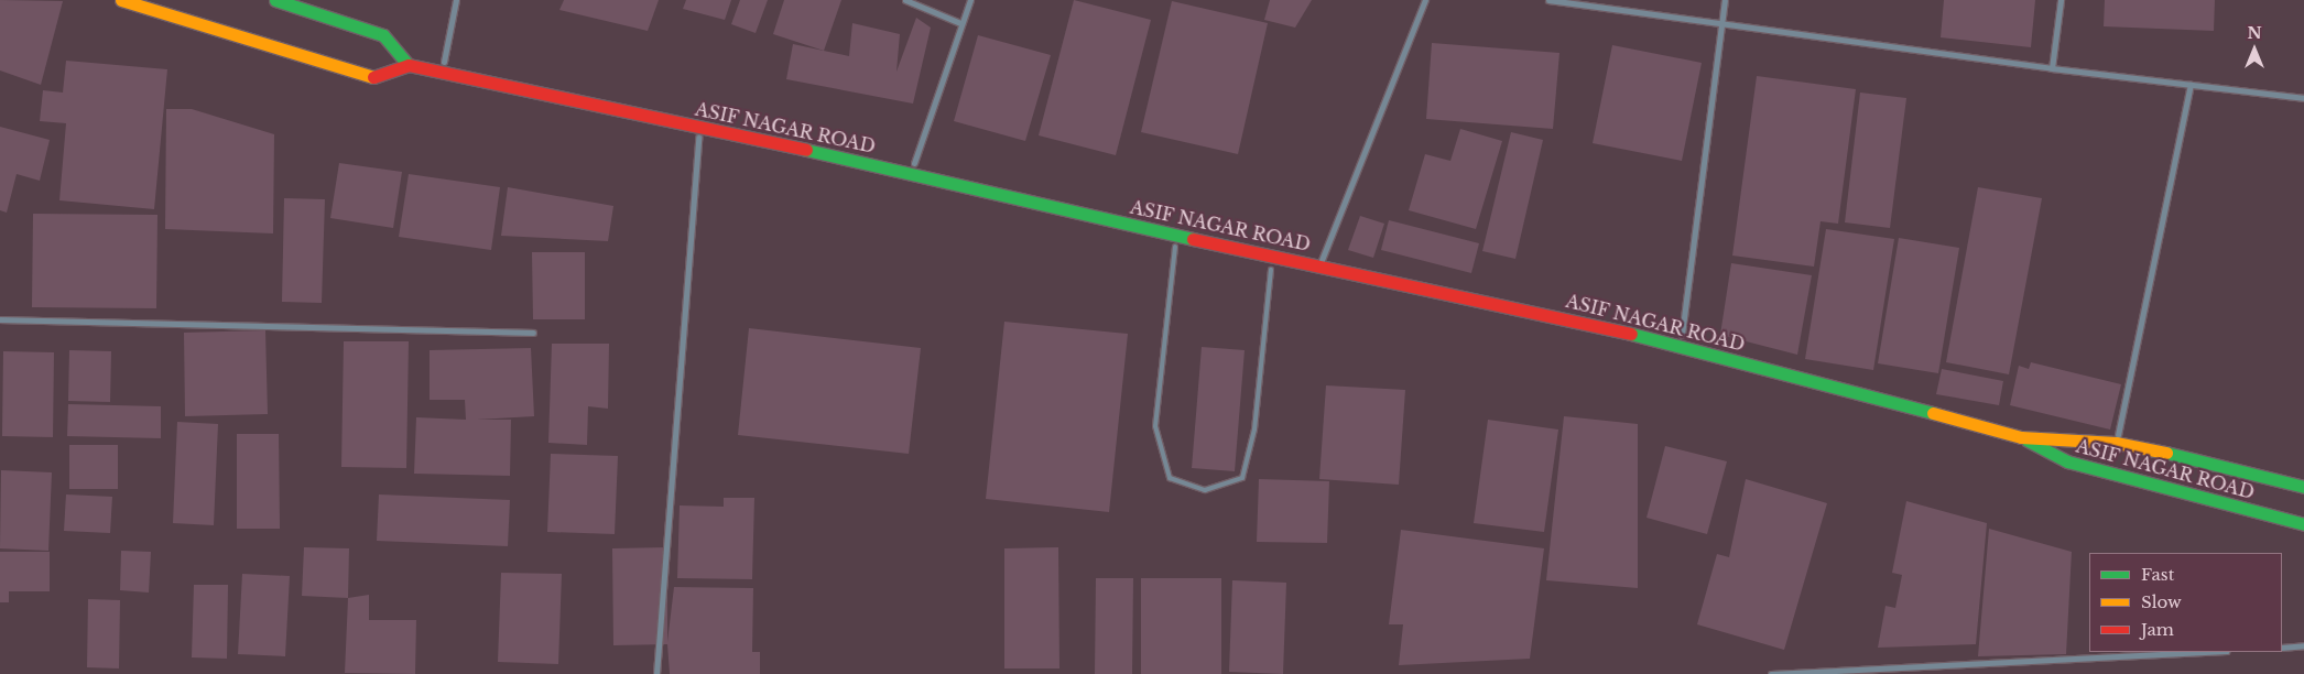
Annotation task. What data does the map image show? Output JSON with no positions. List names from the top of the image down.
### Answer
{
  "streets": {
    "main road": ["ASIF NAGAR ROAD"]
  },
  "legend": ["Fast", "Slow", "Jam"],
  "north": "top"
}
